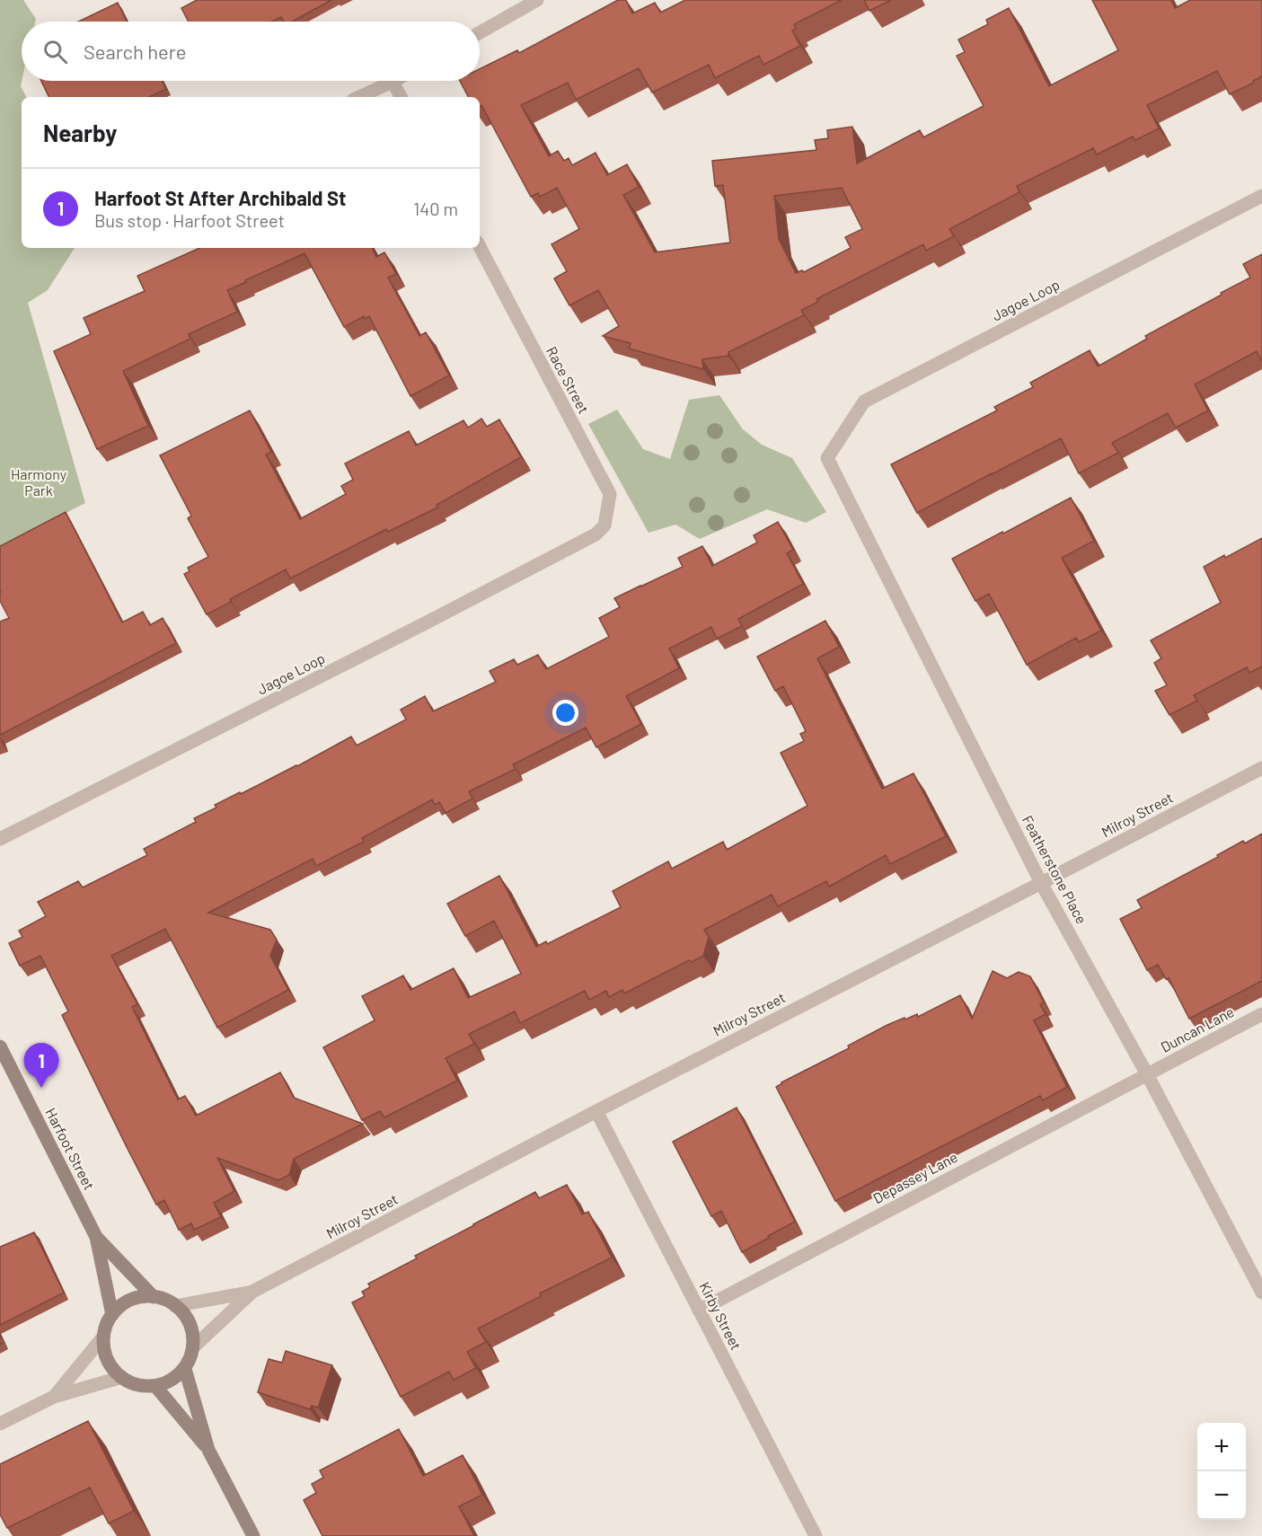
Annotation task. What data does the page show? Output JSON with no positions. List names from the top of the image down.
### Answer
{
  "streets": {
    "street": [
      "Jagoe Loop",
      "Race Street",
      "Milroy Street",
      "Featherstone Place",
      "Duncan Lane",
      "Harfoot Street",
      "Depassey Lane",
      "Kirby Street"
    ]
  },
  "crossings": [
    ["Jagoe Loop", "Race Street"],
    ["Jagoe Loop", "Featherstone Place"],
    ["Milroy Street", "Featherstone Place"],
    ["Milroy Street", "Harfoot Street"],
    ["Milroy Street", "Kirby Street"],
    ["Featherstone Place", "Duncan Lane"],
    ["Featherstone Place", "Depassey Lane"],
    ["Duncan Lane", "Depassey Lane"],
    ["Depassey Lane", "Kirby Street"]
  ],
  "parks": ["Harmony Park"],
  "page": {
    "search": "Search here",
    "heading": "Nearby",
    "list": [
      {
        "mark": "1",
        "name": "Harfoot St After Archibald St",
        "note": "Bus stop · Harfoot Street",
        "value": "140 m"
      }
    ],
    "pins": "1",
    "map_buttons": ["+", "−"]
  }
}
